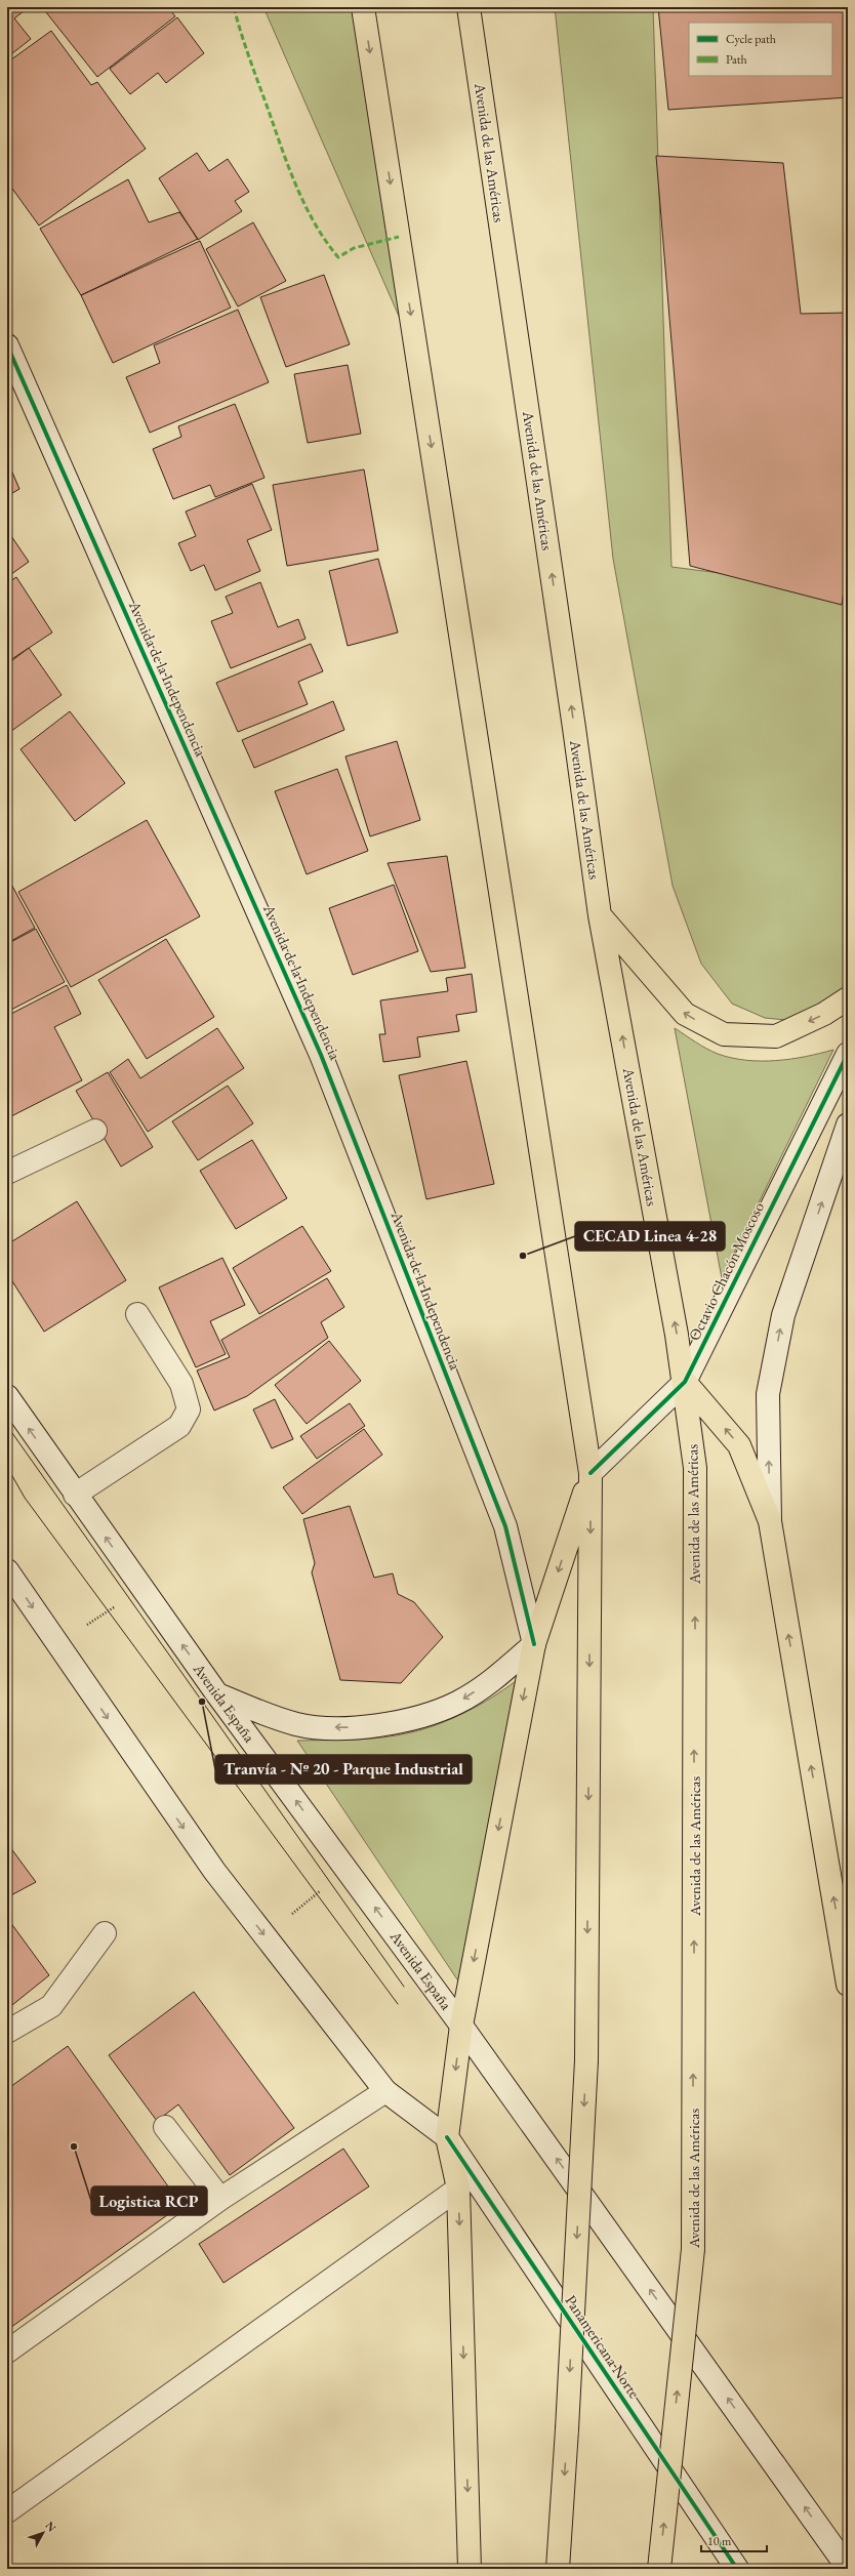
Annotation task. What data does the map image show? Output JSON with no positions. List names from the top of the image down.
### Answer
{
  "streets": {
    "main road": [
      "Avenida de las Américas",
      "Avenida de la Independencia",
      "Octavio Chacón Moscoso",
      "Avenida España",
      "Panamericana Norte"
    ]
  },
  "crossings": [
    ["Avenida de las Américas", "Octavio Chacón Moscoso"]
  ],
  "places": ["CECAD Linea 4-28", "Tranvía - Nº 20 - Parque Industrial", "Logistica RCP"],
  "legend": ["Cycle path", "Path"],
  "scale_bar": "10 m",
  "north": "top right"
}
